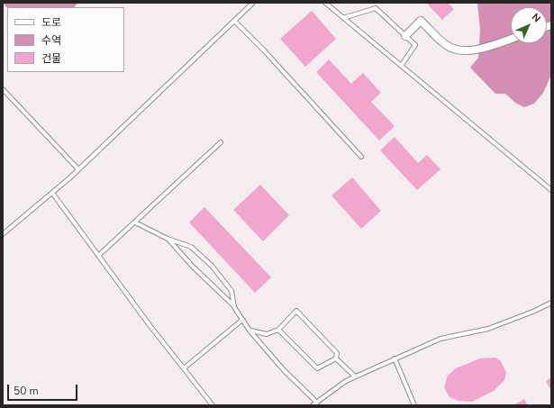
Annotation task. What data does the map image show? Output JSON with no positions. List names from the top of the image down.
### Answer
{
  "legend": ["도로", "수역", "건물"],
  "scale_bar": "50 m",
  "north": "top right"
}
